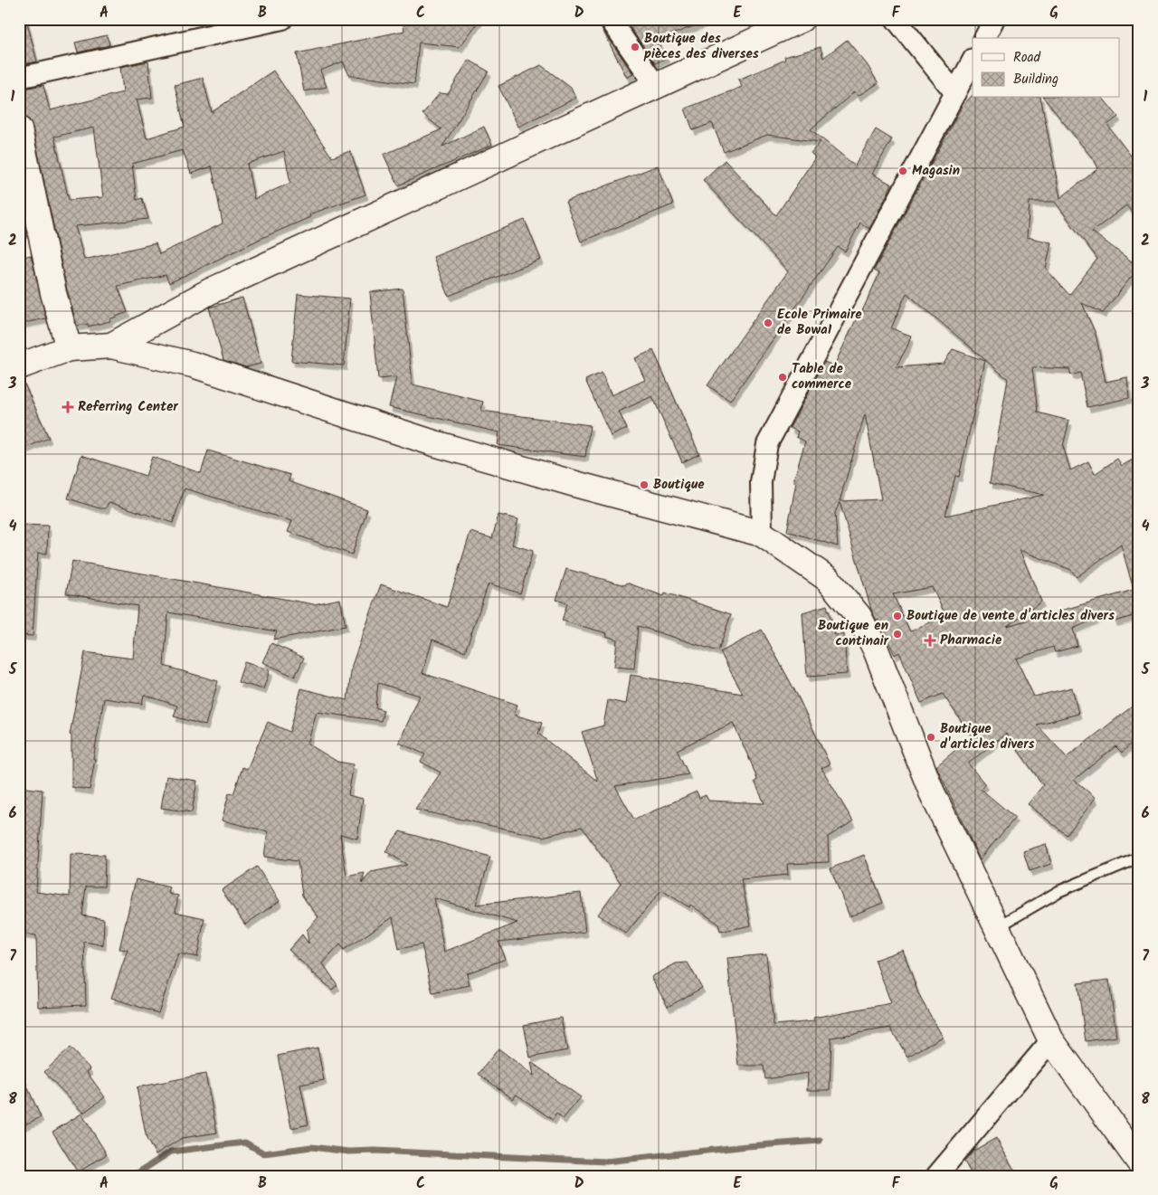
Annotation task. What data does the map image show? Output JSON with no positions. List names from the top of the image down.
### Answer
{
  "places": {
    "other": [
      "Boutique des pièces des diverses",
      "Magasin",
      "Ecole Primaire de Bowa1",
      "Table de commerce",
      "Boutique",
      "Boutique de vente d'articles divers",
      "Boutique en continair",
      "Boutique d'articles divers"
    ],
    "health": ["Referring Center", "Pharmacie"]
  },
  "legend": ["Road", "Building"],
  "grid": {
    "columns": [
      "A",
      "B",
      "C",
      "D",
      "E",
      "F",
      "G"
    ],
    "rows": [
      "1",
      "2",
      "3",
      "4",
      "5",
      "6",
      "7",
      "8"
    ]
  }
}
